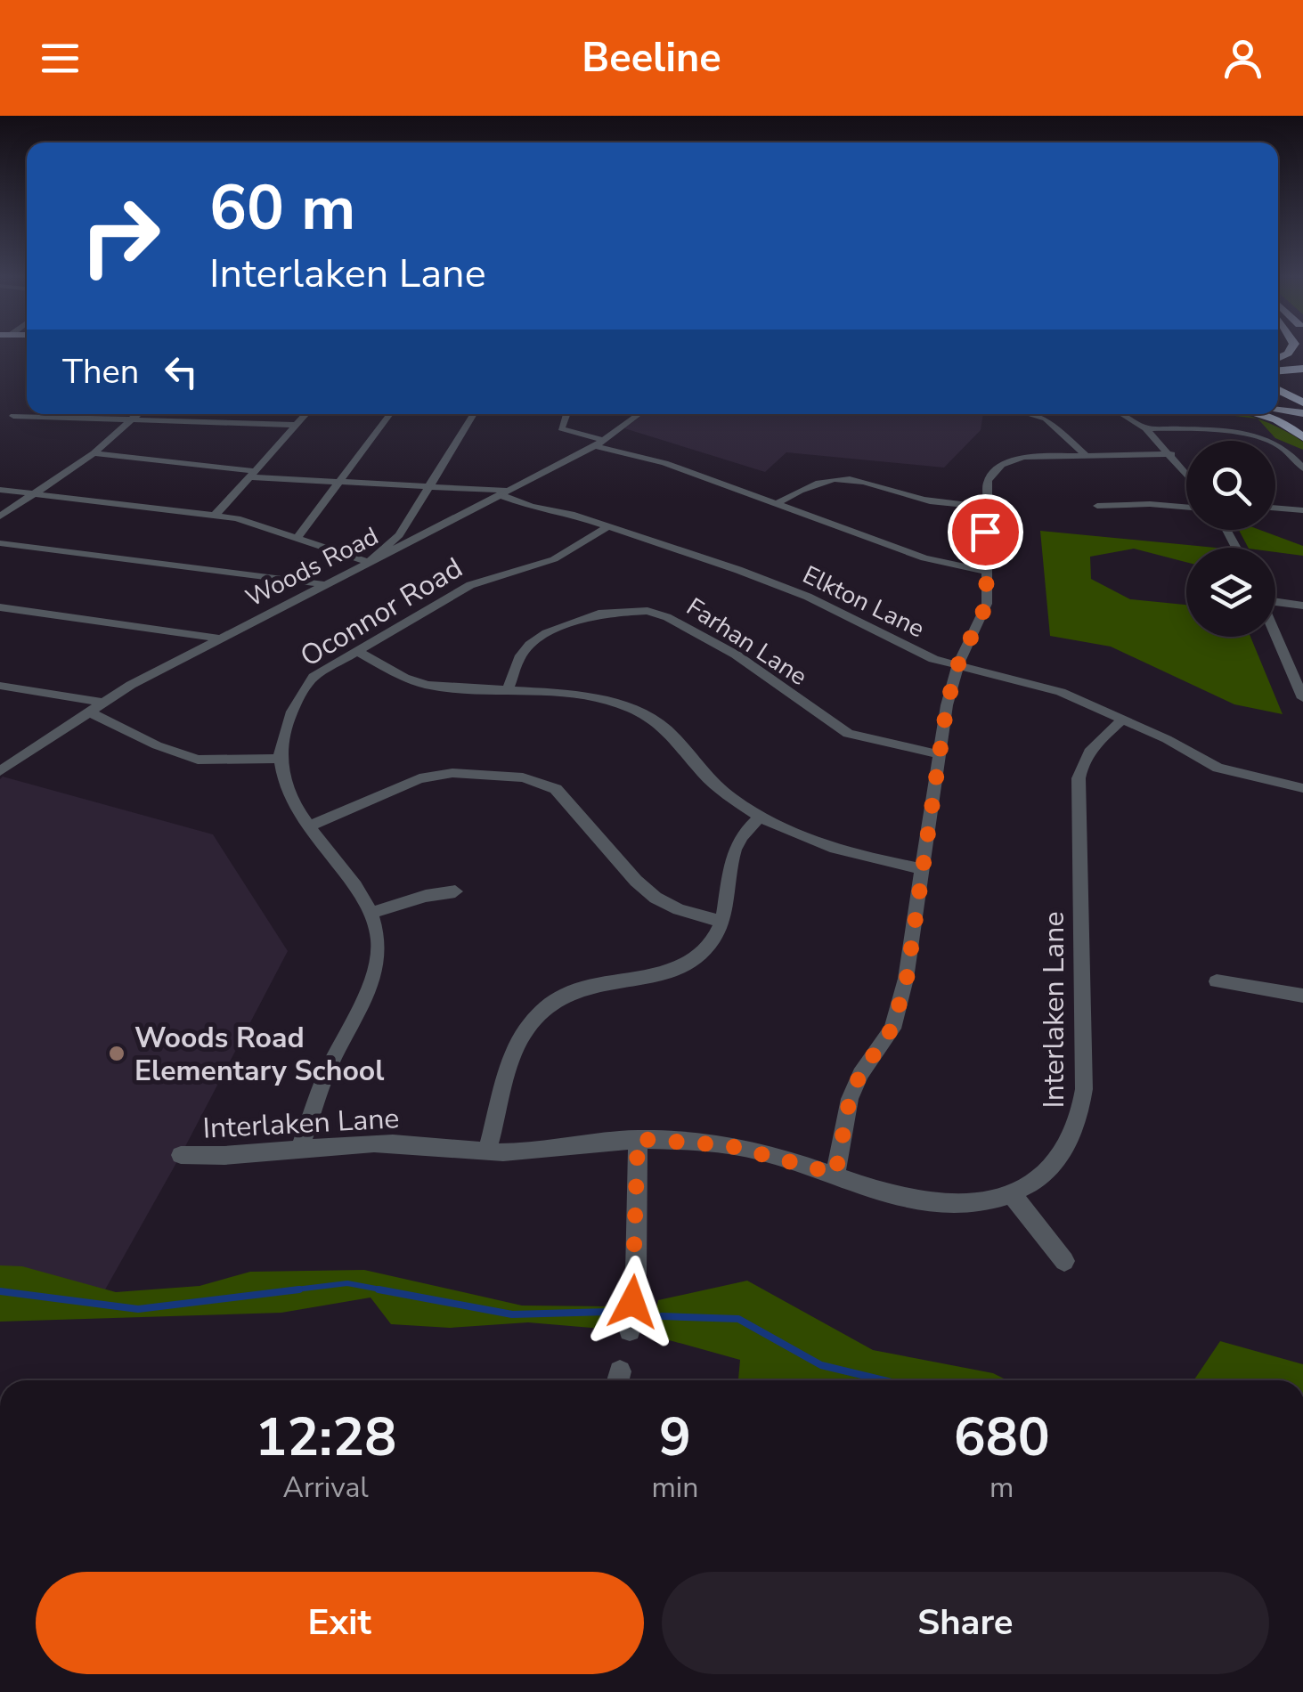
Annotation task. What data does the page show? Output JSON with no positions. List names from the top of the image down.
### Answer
{
  "streets": {
    "street": [
      "Woods Road",
      "Elkton Lane",
      "Oconnor Road",
      "Farhan Lane",
      "Interlaken Lane"
    ]
  },
  "crossings": [
    ["Woods Road", "Elkton Lane"],
    ["Elkton Lane", "Oconnor Road"],
    ["Elkton Lane", "Interlaken Lane"]
  ],
  "places": ["Woods Road Elementary School"],
  "page": {
    "header": "Beeline",
    "turn": ["60 m", "Interlaken Lane"],
    "then": "Then",
    "eta": [
      "12:28",
      "Arrival",
      "9",
      "min",
      "680",
      "m"
    ],
    "buttons": ["Exit", "Share"]
  }
}
